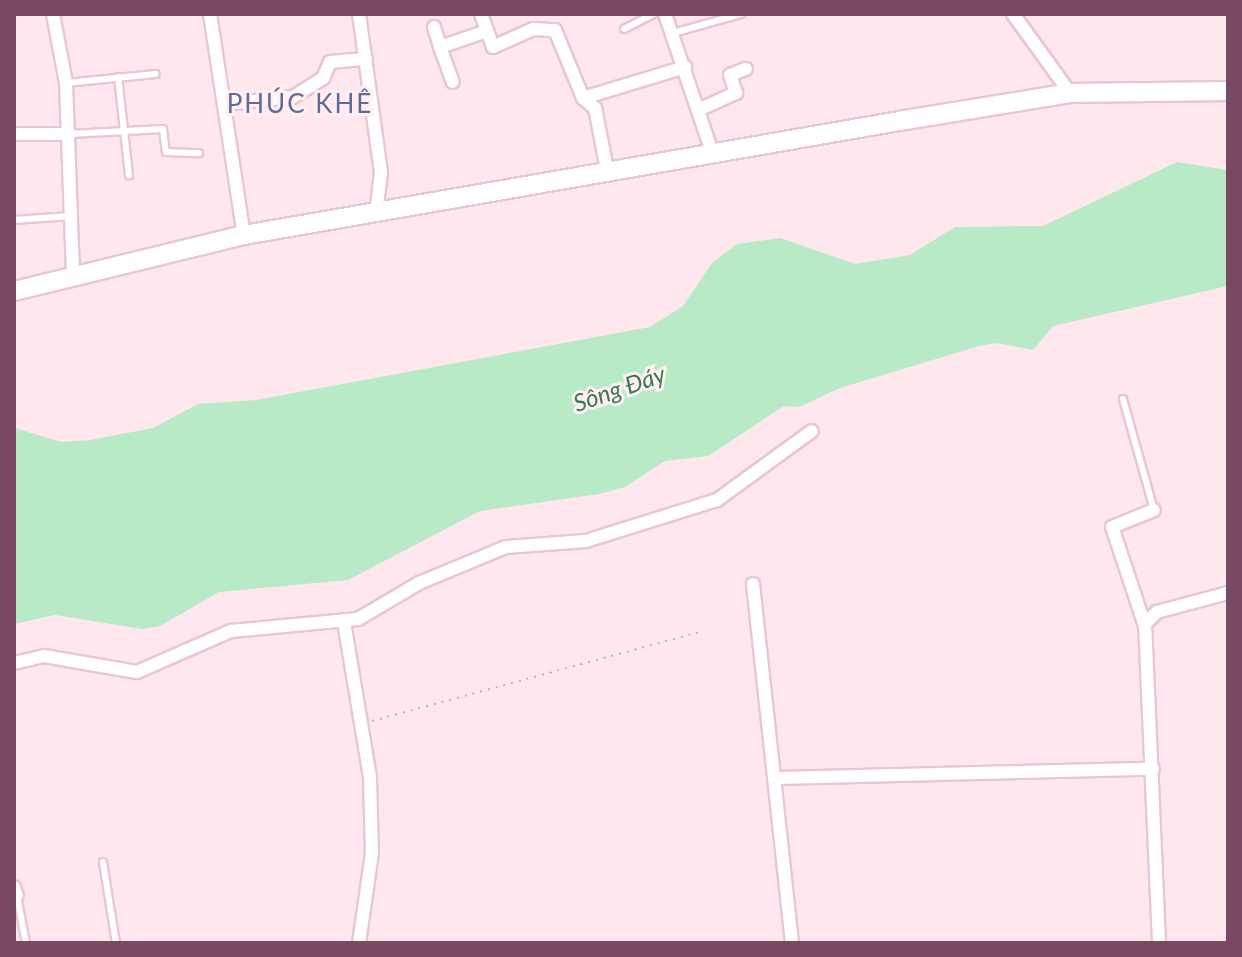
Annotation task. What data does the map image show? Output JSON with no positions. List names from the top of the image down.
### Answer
{
  "districts": ["PHÚC KHÊ"],
  "water": ["Sông Đáy"]
}
